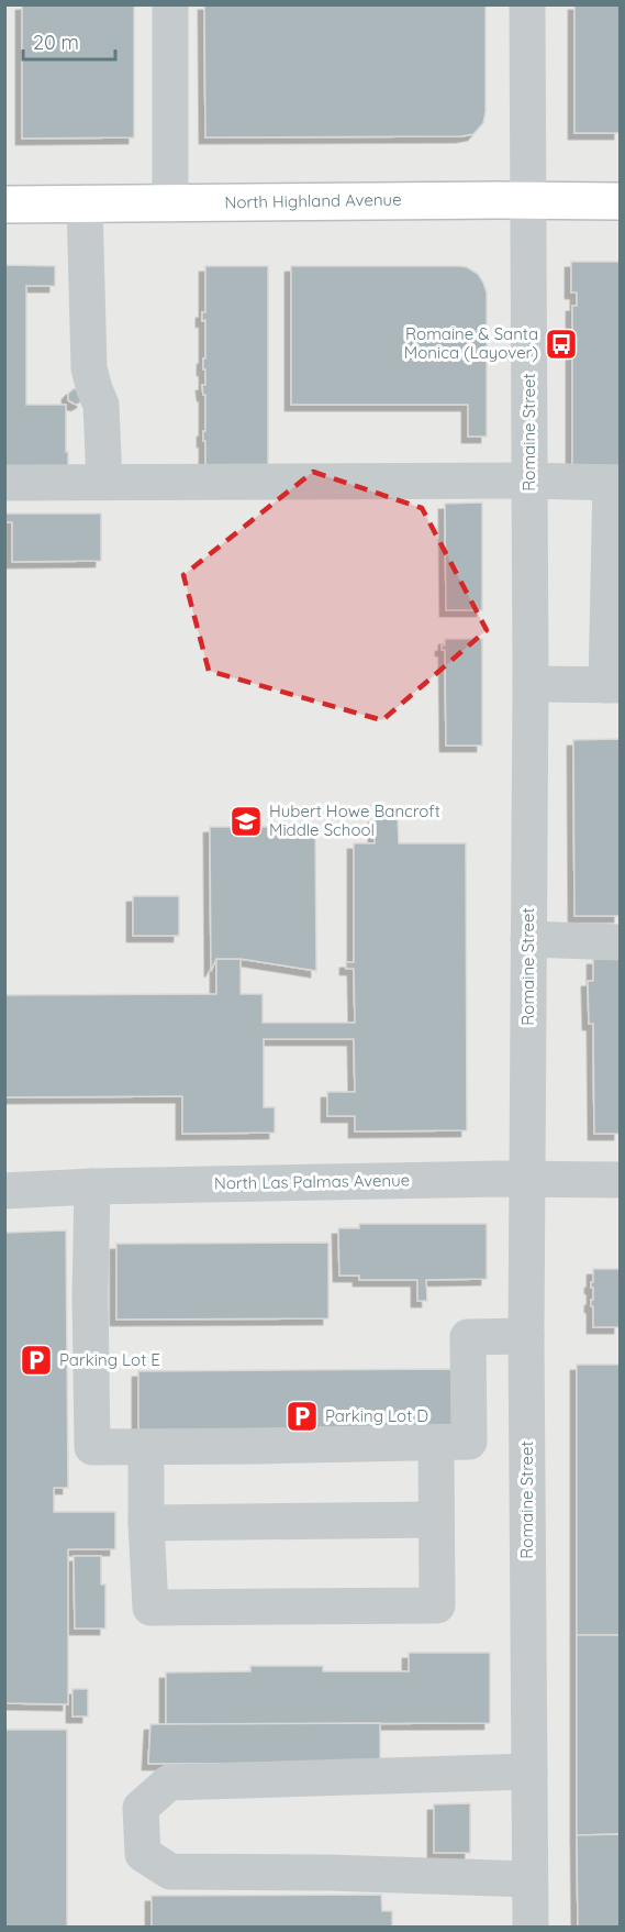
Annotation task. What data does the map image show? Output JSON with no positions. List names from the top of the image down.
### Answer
{
  "streets": {
    "main road": ["North Highland Avenue"],
    "street": ["Romaine Street", "North Las Palmas Avenue"]
  },
  "crossings": [
    ["North Highland Avenue", "Romaine Street"],
    ["Romaine Street", "North Las Palmas Avenue"]
  ],
  "places": {
    "bus stop": ["Romaine & Santa Monica (Layover)"],
    "school or university": ["Hubert Howe Bancroft Middle School"],
    "parking": ["Parking Lot E", "Parking Lot D"]
  },
  "scale_bar": "20 m"
}
